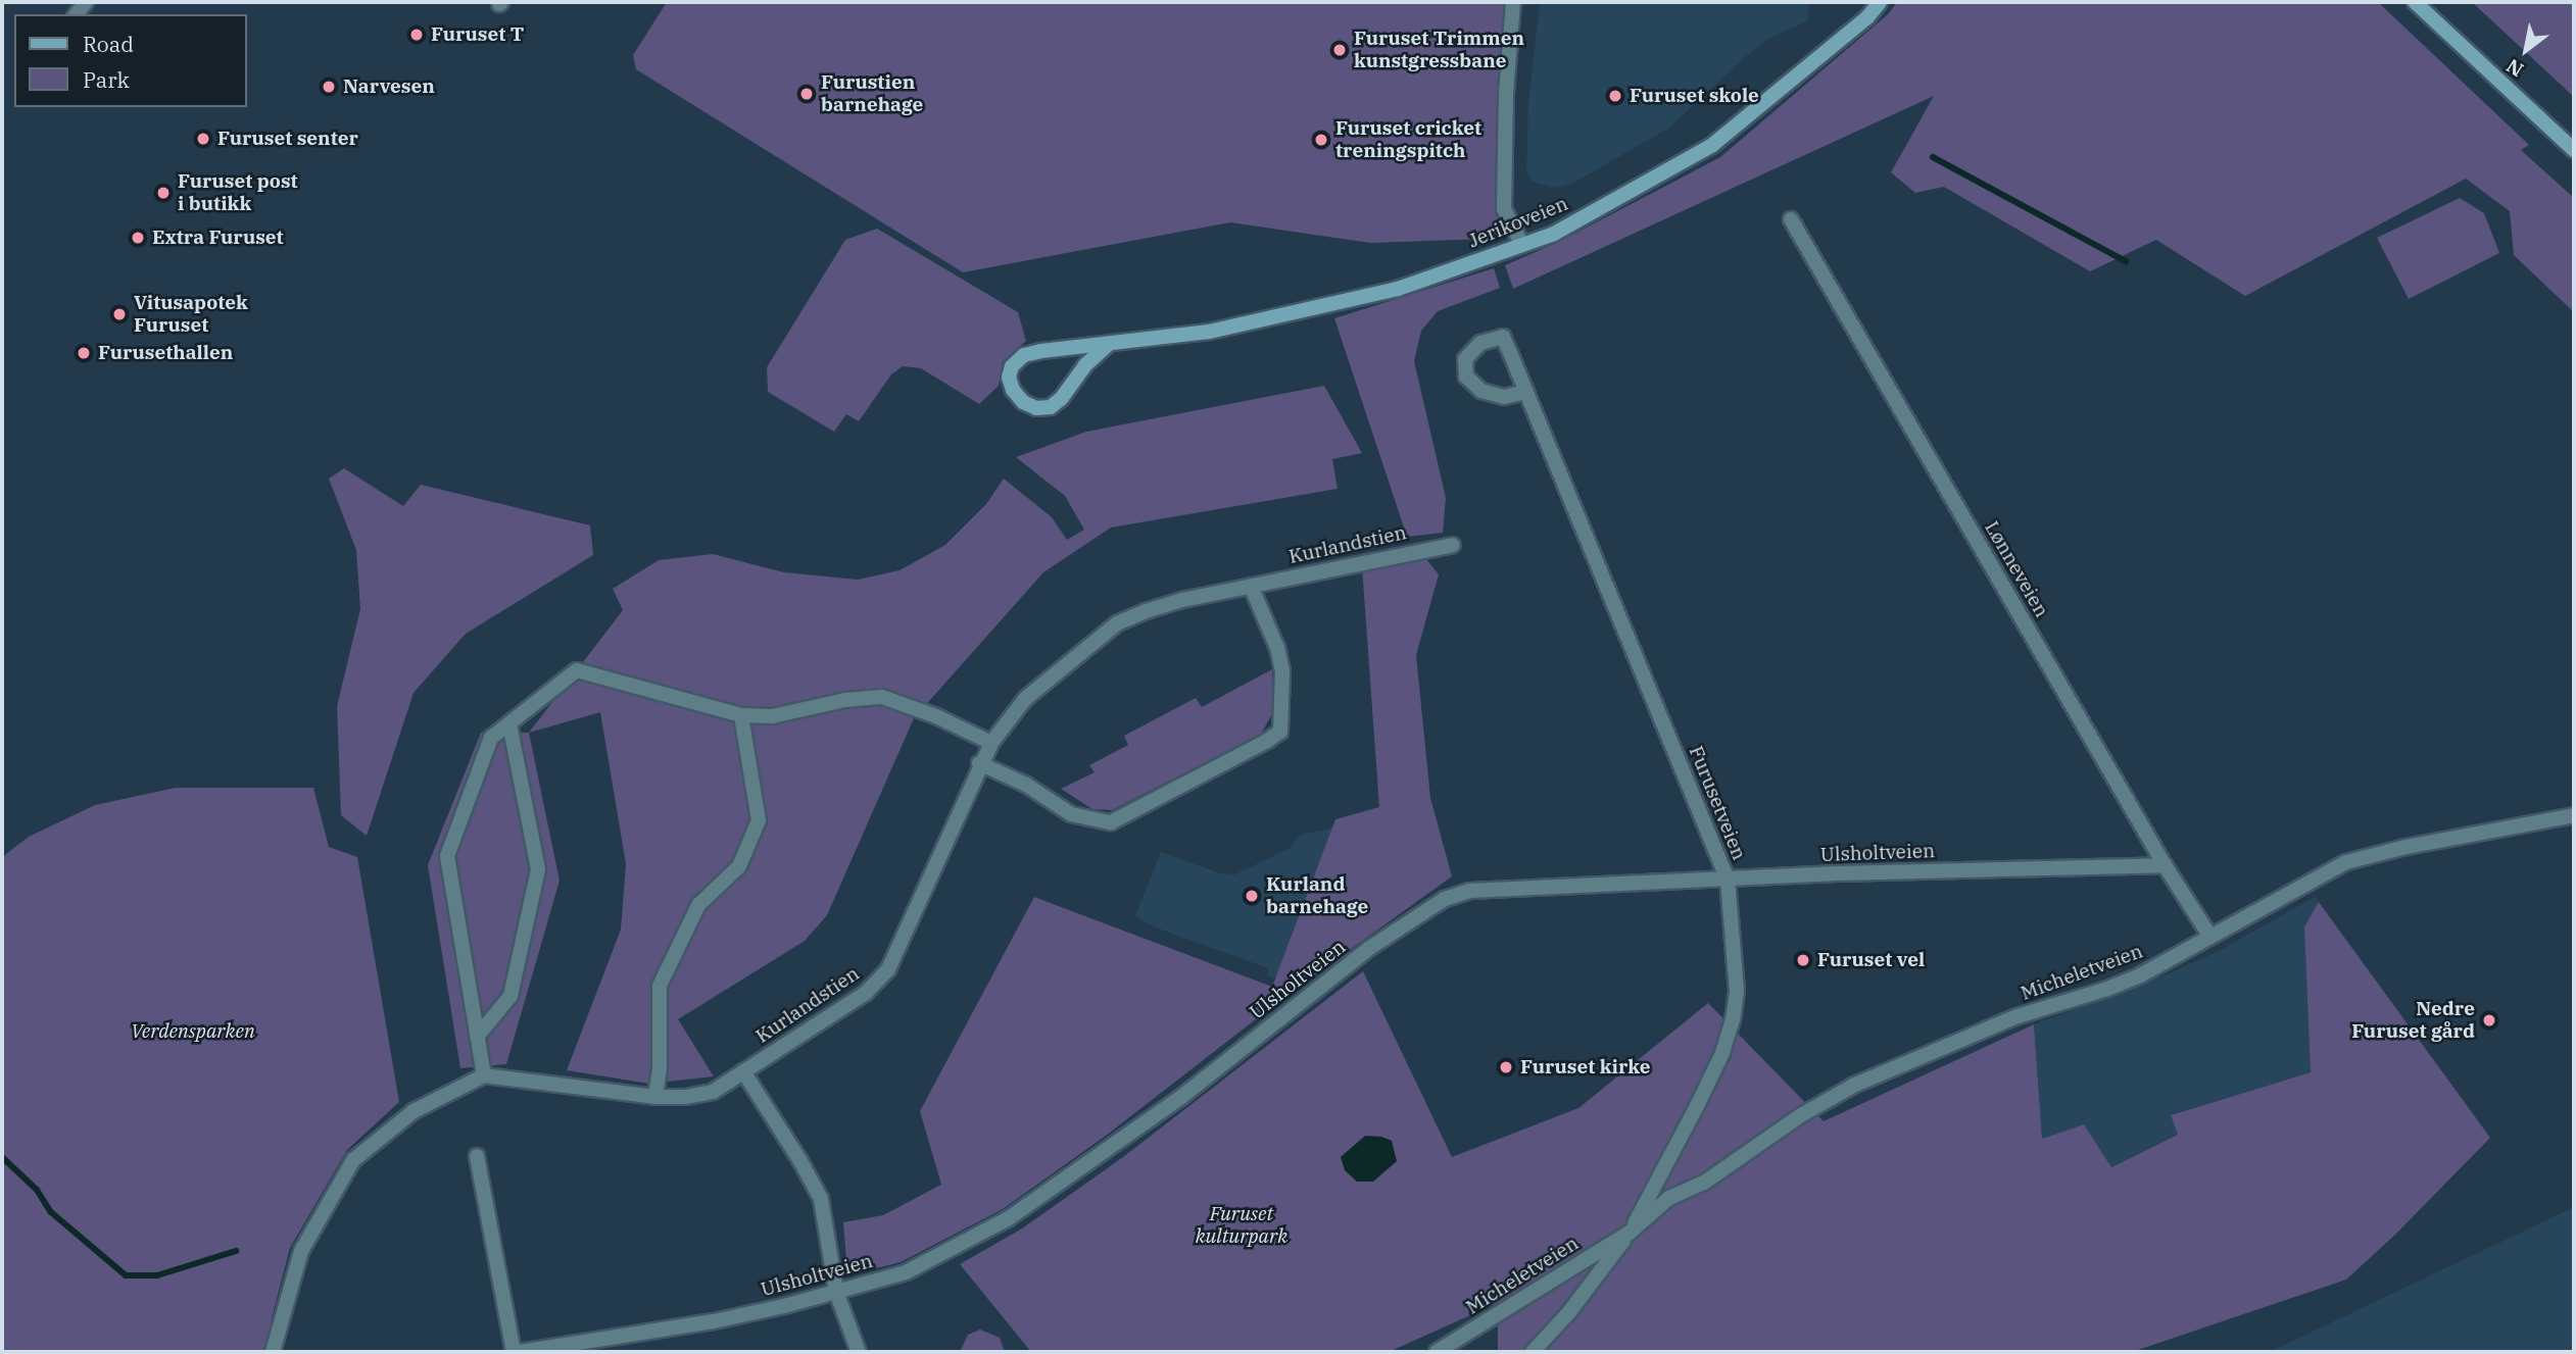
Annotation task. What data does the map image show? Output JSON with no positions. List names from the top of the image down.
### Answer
{
  "streets": {
    "street": [
      "Jerikoveien",
      "Kurlandstien",
      "Lønneveien",
      "Furusetveien",
      "Ulsholtveien",
      "Micheletveien"
    ]
  },
  "crossings": [
    ["Lønneveien", "Ulsholtveien"],
    ["Lønneveien", "Micheletveien"],
    ["Furusetveien", "Ulsholtveien"],
    ["Furusetveien", "Micheletveien"]
  ],
  "parks": ["Verdensparken", "Furuset kulturpark"],
  "places": [
    "Furuset T",
    "Furuset Trimmen kunstgressbane",
    "Narvesen",
    "Furustien barnehage",
    "Furuset skole",
    "Furuset senter",
    "Furuset cricket treningspitch",
    "Furuset post i butikk",
    "Extra Furuset",
    "Vitusapotek Furuset",
    "Furusethallen",
    "Kurland barnehage",
    "Furuset vel",
    "Nedre Furuset gård",
    "Furuset kirke"
  ],
  "legend": ["Road", "Park"],
  "north": "bottom left"
}
